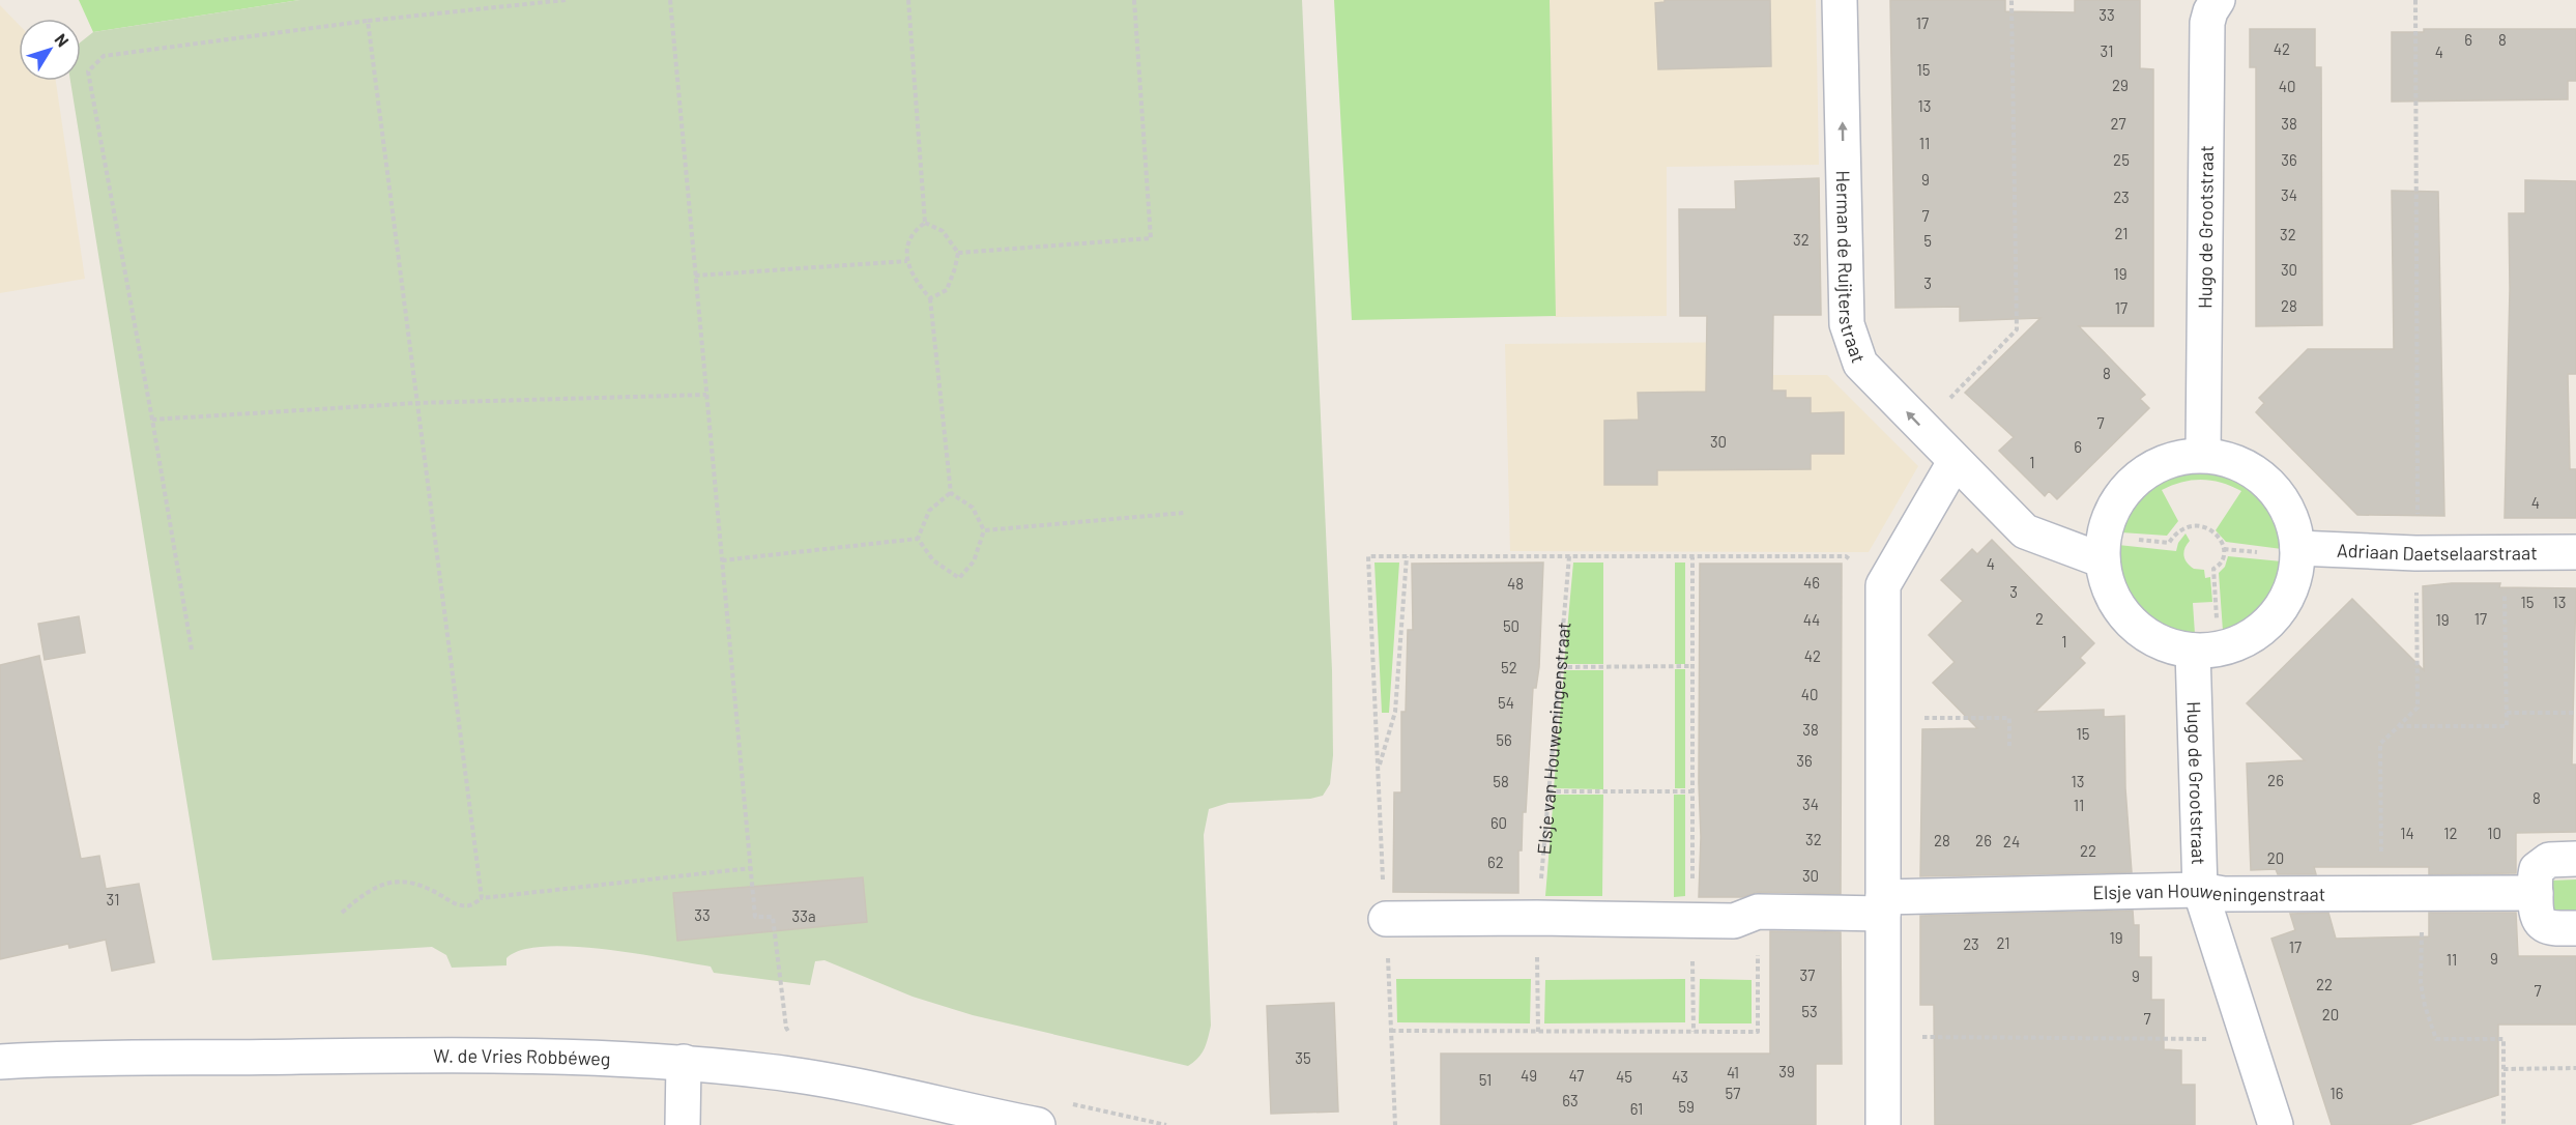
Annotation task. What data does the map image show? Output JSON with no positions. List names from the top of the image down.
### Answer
{
  "streets": {
    "street": [
      "Hugo de Grootstraat",
      "Herman de Ruijterstraat",
      "Adriaan Daetselaarstraat",
      "Elsje van Houweningenstraat",
      "W. de Vries Robbéweg"
    ]
  },
  "crossings": [
    ["Hugo de Grootstraat", "Elsje van Houweningenstraat"]
  ],
  "one_way": ["Herman de Ruijterstraat"],
  "house_numbers": [
    "33",
    "17",
    "6",
    "8",
    "42",
    "31",
    "4",
    "15",
    "29",
    "40",
    "13",
    "27",
    "38",
    "11",
    "25",
    "36",
    "9",
    "34",
    "23",
    "7",
    "21",
    "32",
    "32",
    "5",
    "30",
    "19",
    "3",
    "28",
    "17",
    "8",
    "7",
    "30",
    "6",
    "1",
    "4",
    "4",
    "46",
    "48",
    "3",
    "15",
    "13",
    "2",
    "17",
    "44",
    "19",
    "50",
    "1",
    "42",
    "52",
    "40",
    "54",
    "38",
    "15",
    "56",
    "36",
    "26",
    "58",
    "13",
    "8",
    "34",
    "11",
    "60",
    "14",
    "12",
    "10",
    "32",
    "28",
    "26",
    "24",
    "22",
    "20",
    "62",
    "30",
    "31",
    "33",
    "33a",
    "19",
    "21",
    "23",
    "17",
    "9",
    "11",
    "37",
    "9",
    "22",
    "7",
    "53",
    "20",
    "7",
    "35",
    "39",
    "41",
    "49",
    "47",
    "45",
    "43",
    "51",
    "57",
    "16",
    "63",
    "59",
    "61"
  ],
  "north": "top right"
}
